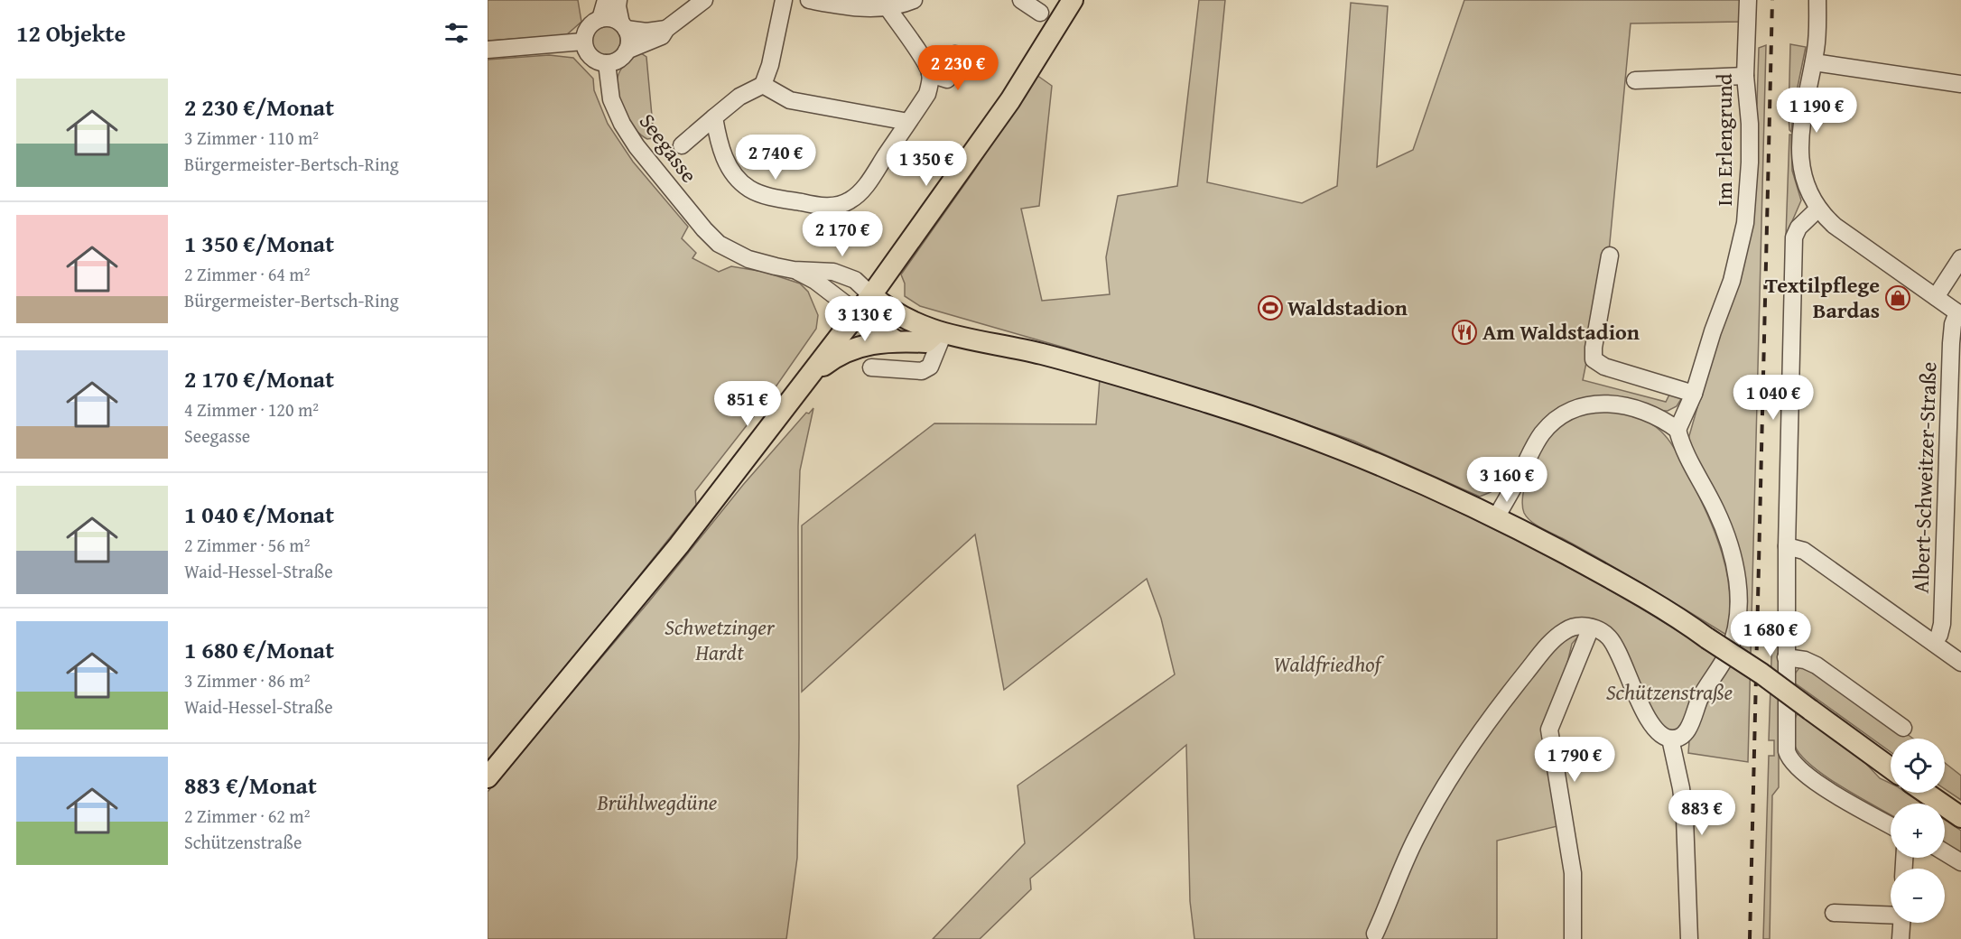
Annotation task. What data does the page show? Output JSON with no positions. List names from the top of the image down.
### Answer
{
  "streets": {
    "street": ["Im Erlengrund", "Seegasse", "Albert-Schweitzer-Straße"]
  },
  "parks": [
    "Schwetzinger Hardt",
    "Waldfriedhof",
    "Schützenstraße",
    "Brühlwegdüne"
  ],
  "places": {
    "shop": ["Textilpflege Bardas"],
    "sports": ["Waldstadion"],
    "restaurant": ["Am Waldstadion"]
  },
  "page": {
    "heading": "12 Objekte",
    "price": [
      "2 230 €",
      "1 190 €",
      "2 740 €",
      "1 350 €",
      "2 170 €",
      "3 130 €",
      "1 040 €",
      "851 €",
      "3 160 €",
      "1 680 €",
      "1 790 €",
      "883 €"
    ],
    "list": [
      {
        "name": "2 230 €/Monat",
        "note": "3 Zimmer · 110 m² · Bürgermeister-Bertsch-Ring"
      },
      {
        "name": "1 350 €/Monat",
        "note": "2 Zimmer · 64 m² · Bürgermeister-Bertsch-Ring"
      },
      {
        "name": "2 170 €/Monat",
        "note": "4 Zimmer · 120 m² · Seegasse"
      },
      {
        "name": "1 040 €/Monat",
        "note": "2 Zimmer · 56 m² · Waid-Hessel-Straße"
      },
      {
        "name": "1 680 €/Monat",
        "note": "3 Zimmer · 86 m² · Waid-Hessel-Straße"
      },
      {
        "name": "883 €/Monat",
        "note": "2 Zimmer · 62 m² · Schützenstraße"
      }
    ],
    "map_buttons": ["+", "−"]
  }
}
